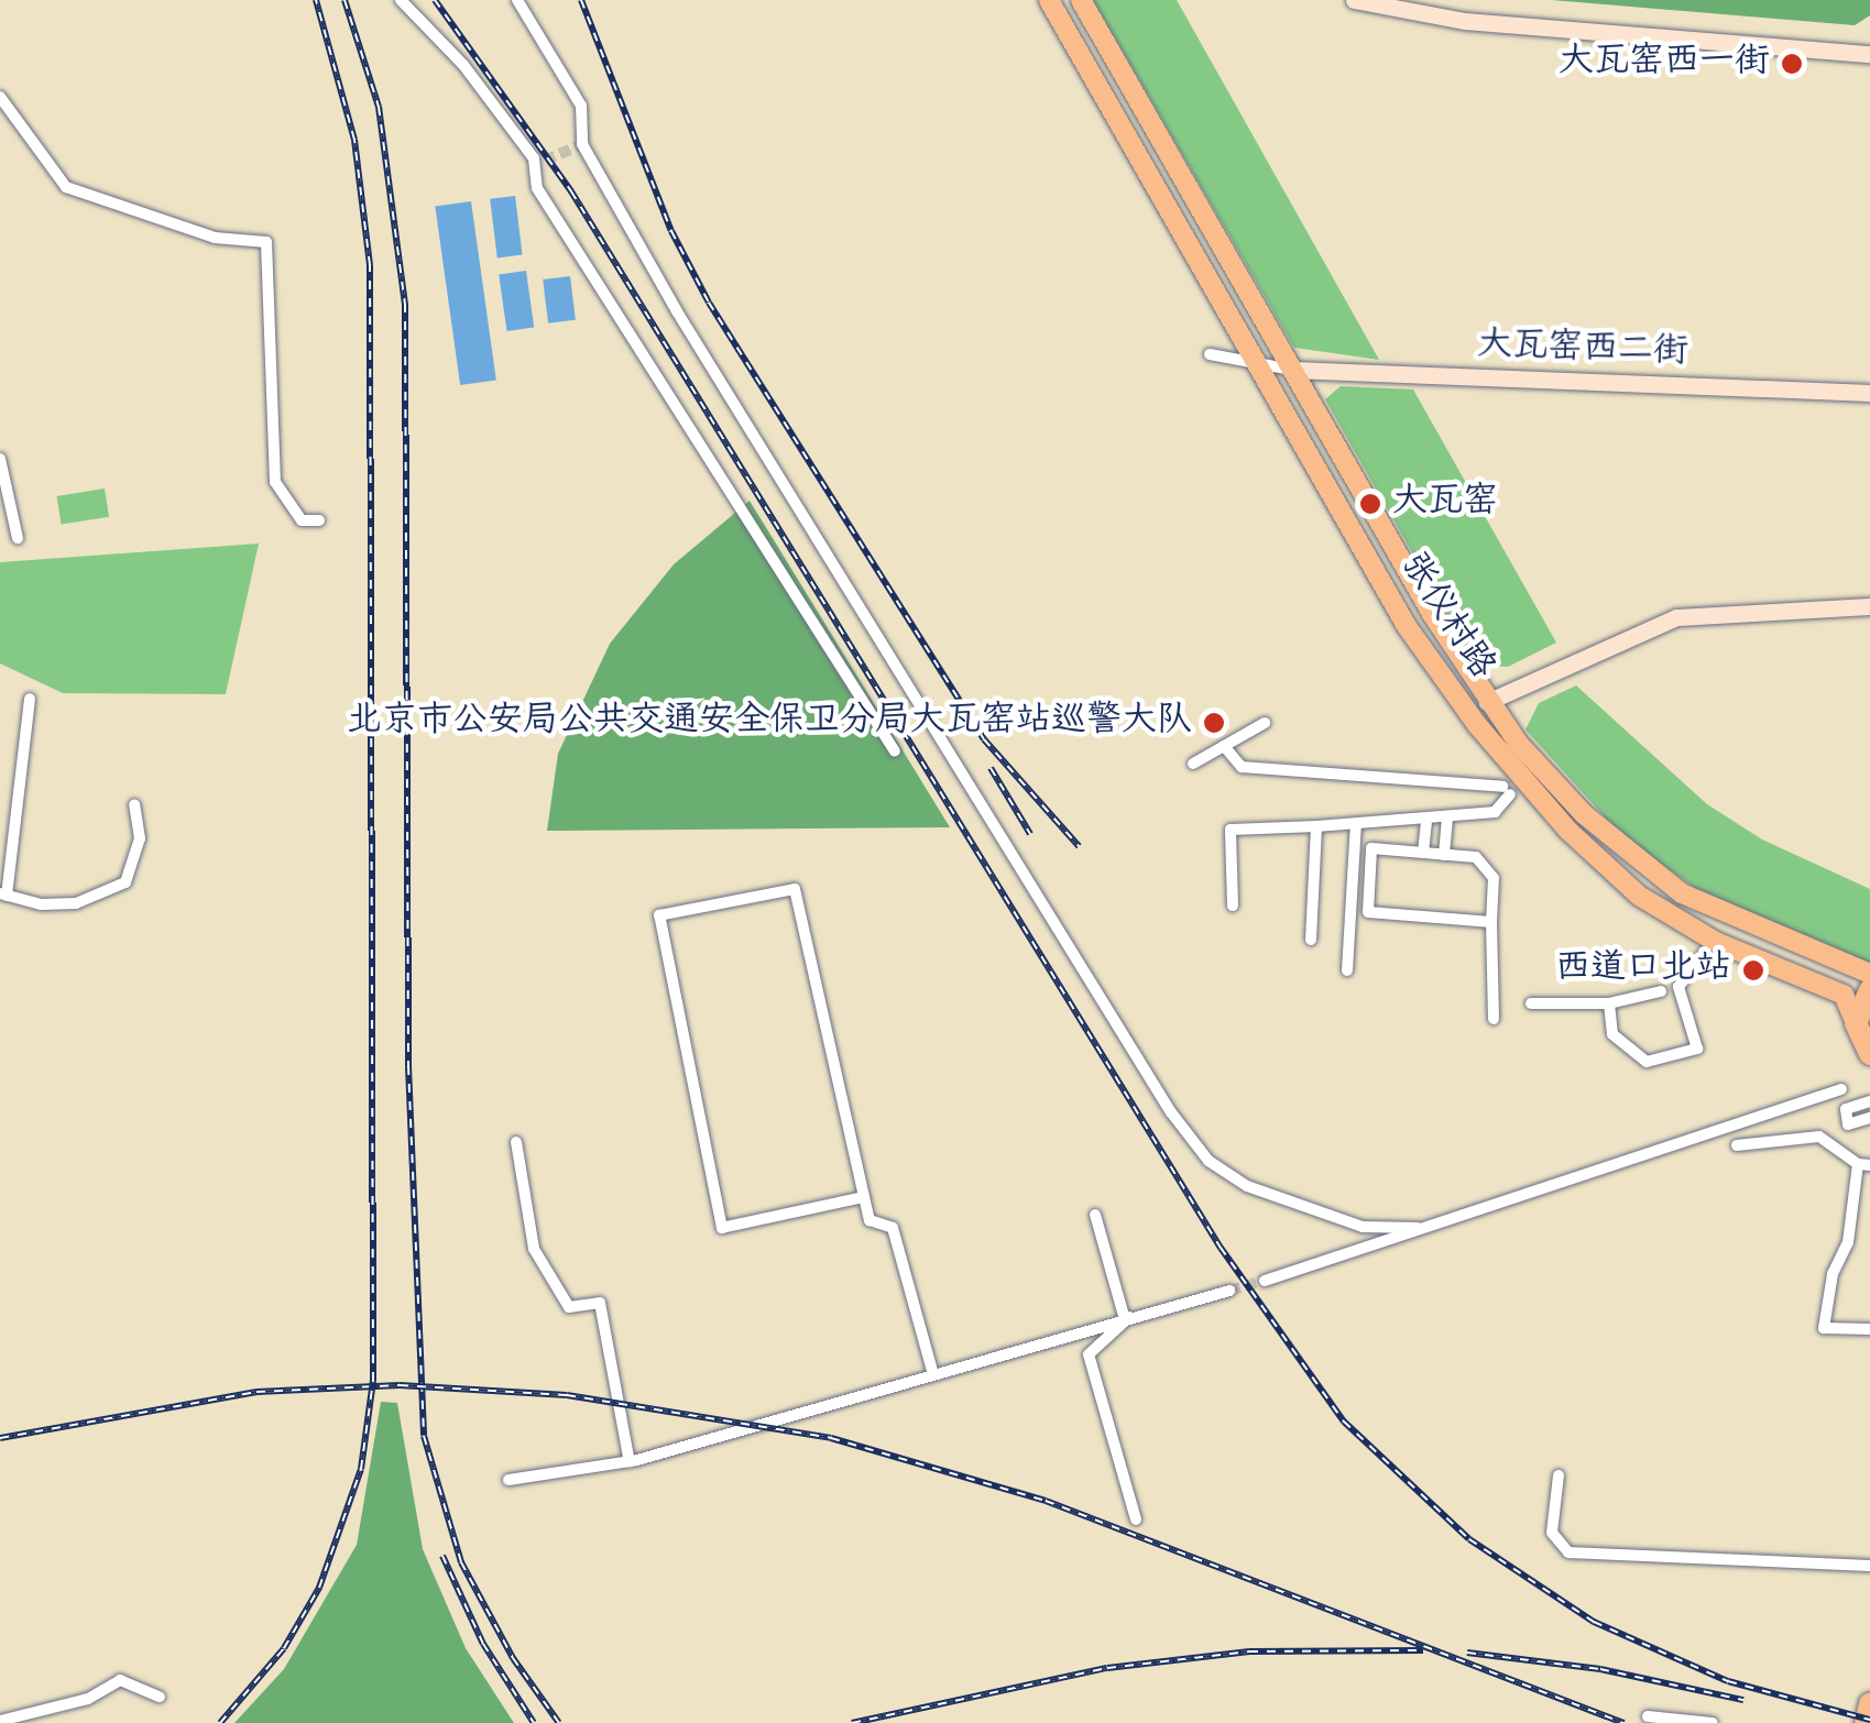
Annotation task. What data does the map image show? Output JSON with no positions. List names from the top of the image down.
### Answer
{
  "streets": {
    "main road": ["张仪村路"],
    "street": ["大瓦窑西二街"]
  },
  "crossings": [
    ["大瓦窑西二街", "张仪村路"]
  ],
  "places": [
    "大瓦窑西一街",
    "大瓦窑",
    "北京市公安局公共交通安全保卫分局大瓦窑站巡警大队",
    "西道口北站"
  ]
}
